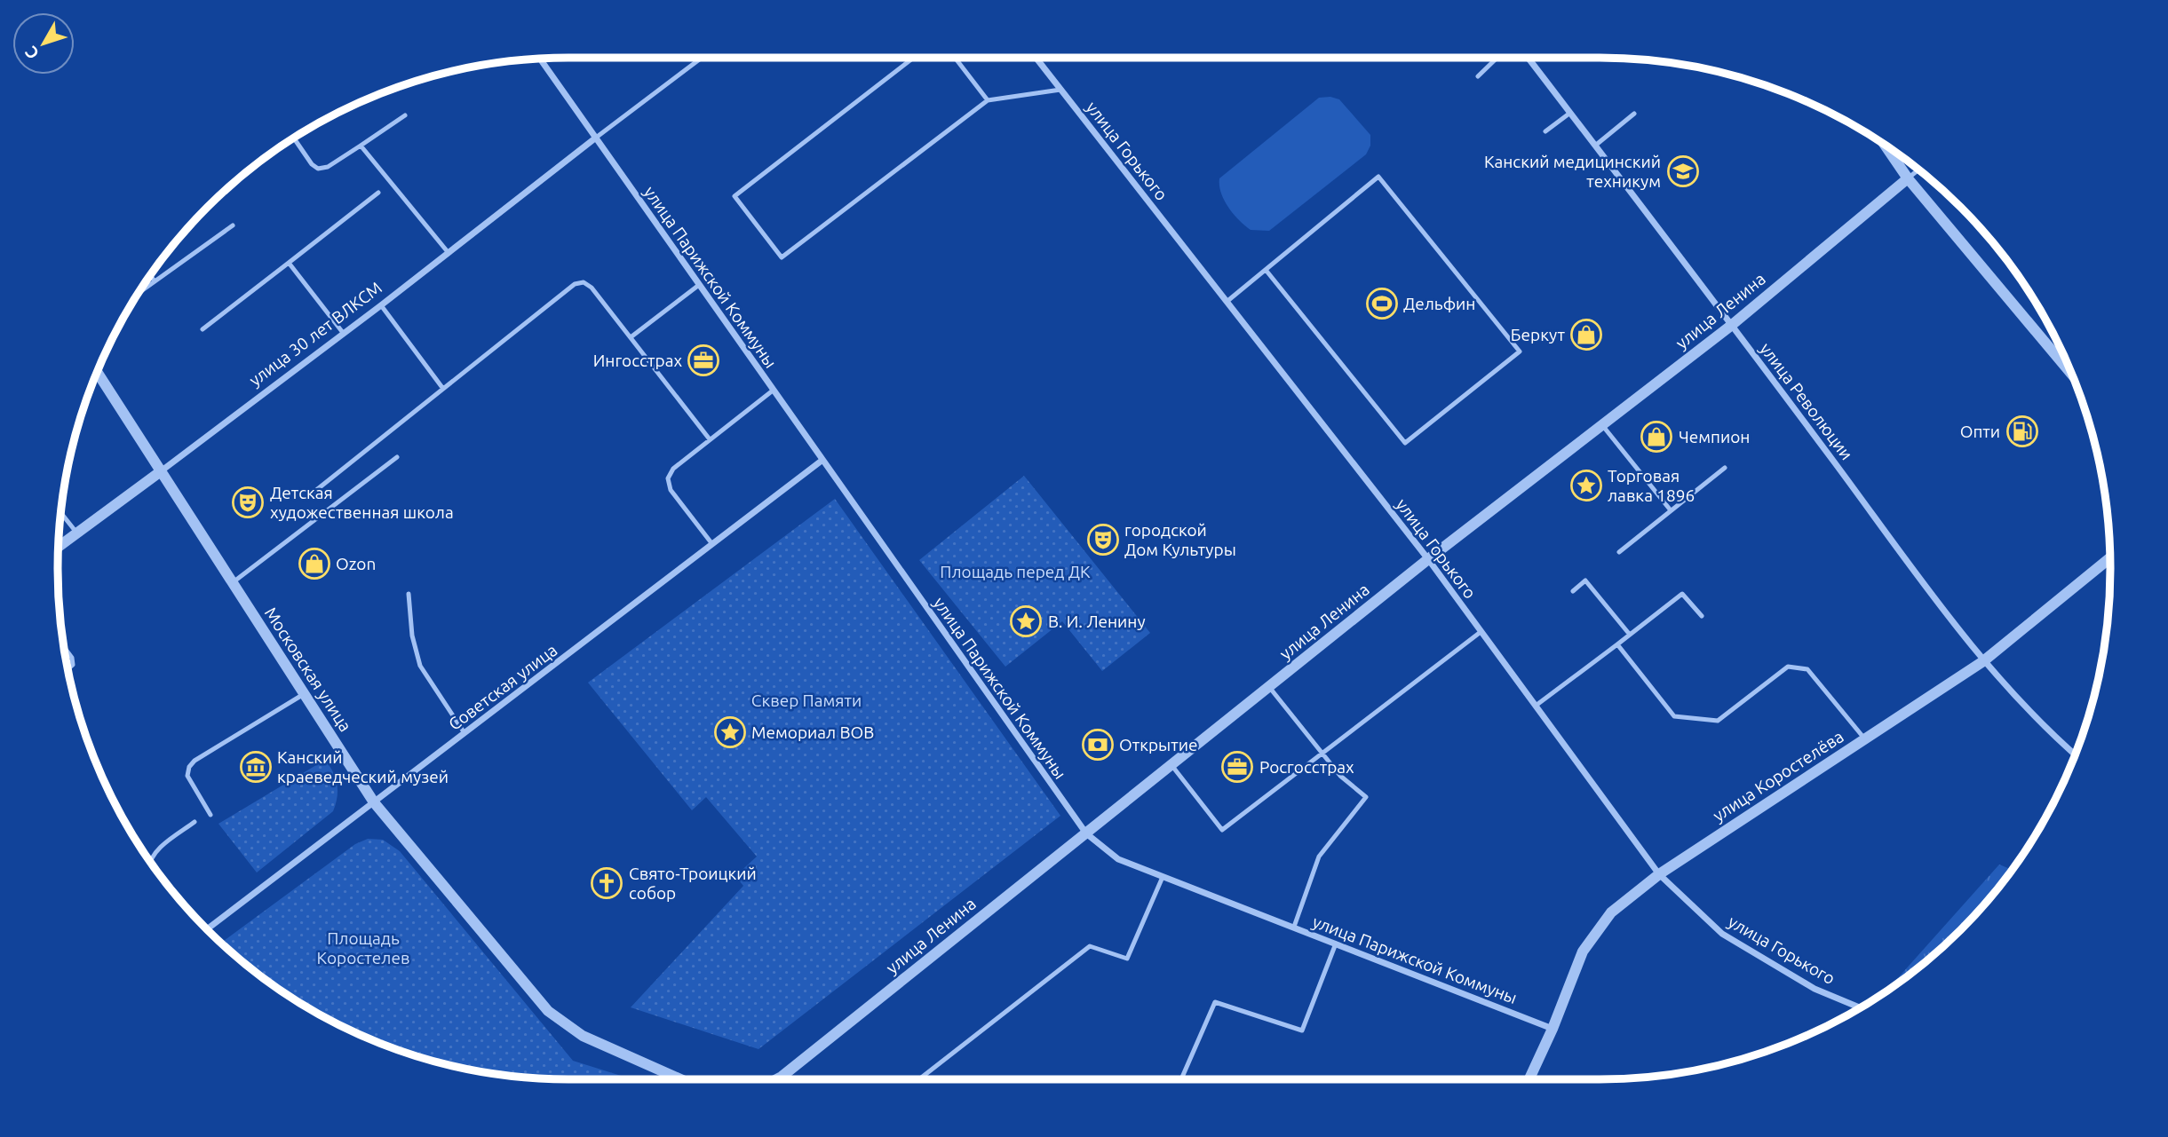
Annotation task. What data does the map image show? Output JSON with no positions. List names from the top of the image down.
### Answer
{
  "streets": {
    "street": [
      "улица Горького",
      "улица Парижской Коммуны",
      "улица Ленина",
      "улица 30 лет ВЛКСМ",
      "улица Революции",
      "Московская улица",
      "Советская улица",
      "улица Коростелёва"
    ]
  },
  "crossings": [
    ["улица Горького", "улица Ленина"],
    ["улица Горького", "улица Коростелёва"],
    ["улица Парижской Коммуны", "улица Ленина"],
    ["улица Парижской Коммуны", "улица 30 лет ВЛКСМ"],
    ["улица Парижской Коммуны", "Советская улица"],
    ["улица Парижской Коммуны", "улица Коростелёва"],
    ["улица Ленина", "улица Революции"],
    ["улица 30 лет ВЛКСМ", "Московская улица"],
    ["улица Революции", "улица Коростелёва"],
    ["Московская улица", "Советская улица"]
  ],
  "parks": ["Площадь перед ДК", "Сквер Памяти", "Площадь Коростелев"],
  "places": {
    "school or university": ["Канский медицинский техникум"],
    "sports": ["Дельфин"],
    "shop": ["Беркут", "Чемпион", "Ozon"],
    "office": ["Ингосстрах", "Росгосстрах"],
    "fuel station": ["Опти"],
    "place": ["Торговая лавка 1896", "В. И. Ленину", "Мемориал ВОВ"],
    "theatre": ["Детская художественная школа", "городской Дом Культуры"],
    "bank": ["Открытие"],
    "museum": ["Канский краеведческий музей"],
    "church": ["Свято-Троицкий собор"]
  },
  "north": "bottom left"
}
